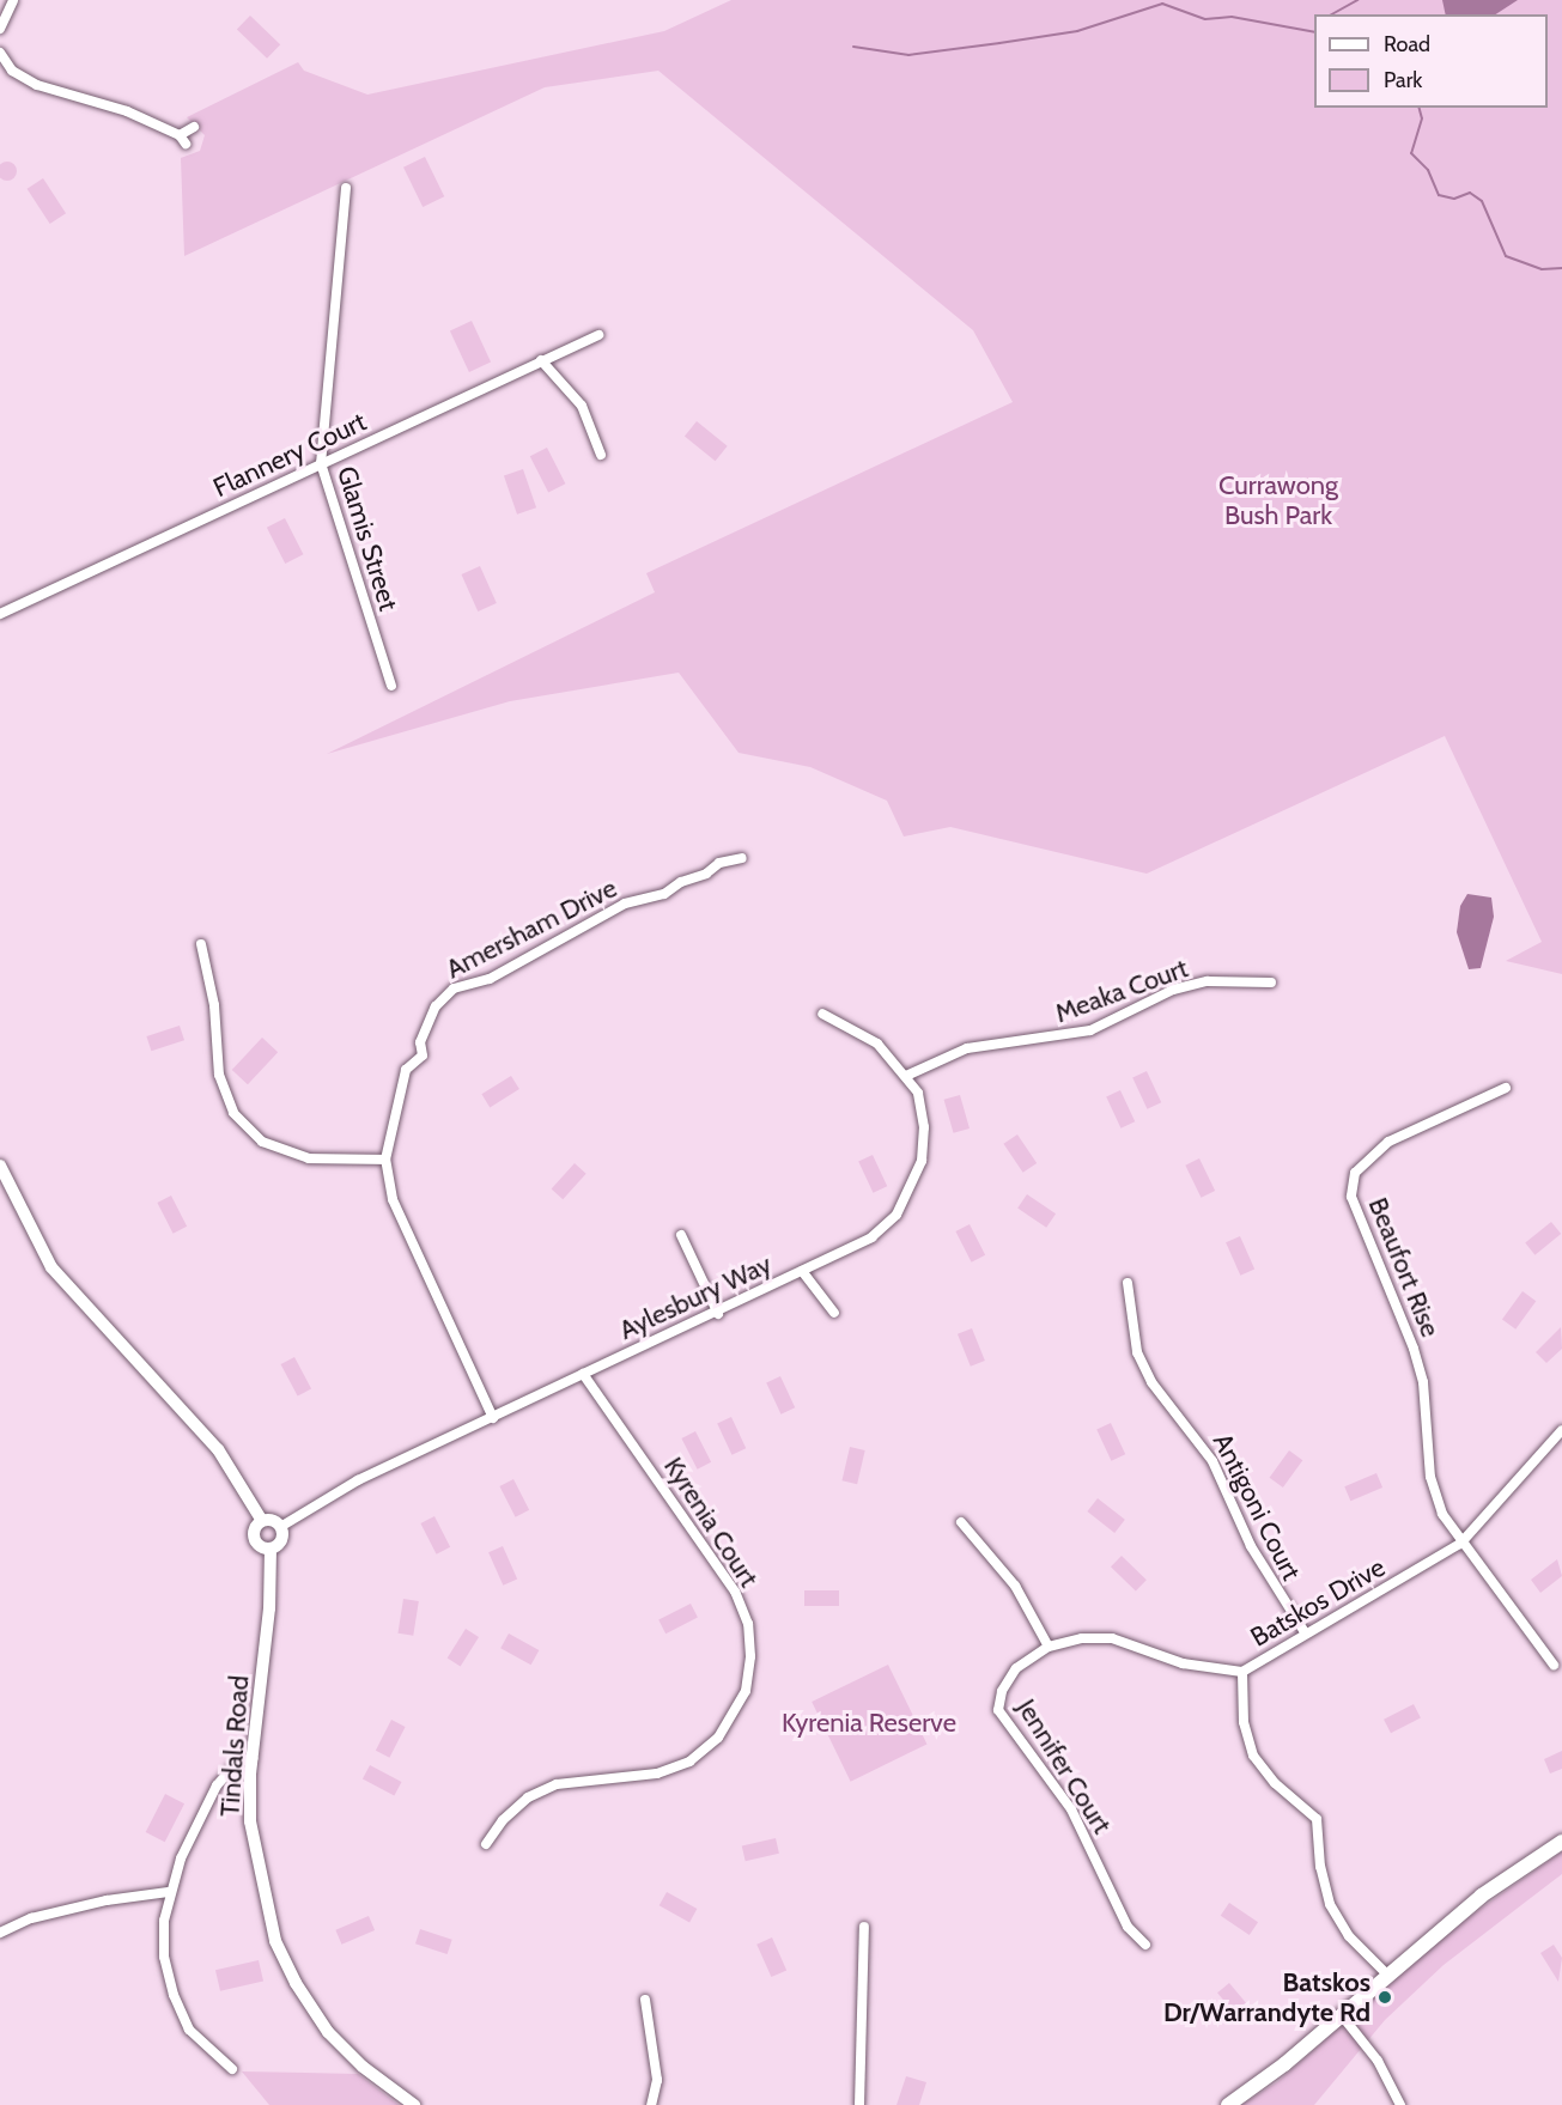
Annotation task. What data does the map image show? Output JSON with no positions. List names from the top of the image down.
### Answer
{
  "streets": {
    "main road": ["Tindals Road"],
    "street": [
      "Flannery Court",
      "Glamis Street",
      "Amersham Drive",
      "Meaka Court",
      "Beaufort Rise",
      "Aylesbury Way",
      "Antigoni Court",
      "Kyrenia Court",
      "Batskos Drive",
      "Jennifer Court"
    ]
  },
  "crossings": [
    ["Flannery Court", "Glamis Street"],
    ["Amersham Drive", "Aylesbury Way"],
    ["Meaka Court", "Aylesbury Way"],
    ["Beaufort Rise", "Batskos Drive"],
    ["Aylesbury Way", "Kyrenia Court"],
    ["Aylesbury Way", "Tindals Road"],
    ["Antigoni Court", "Batskos Drive"],
    ["Batskos Drive", "Jennifer Court"]
  ],
  "parks": ["Currawong Bush Park", "Kyrenia Reserve"],
  "places": ["Batskos Dr/Warrandyte Rd"],
  "legend": ["Road", "Park"]
}
